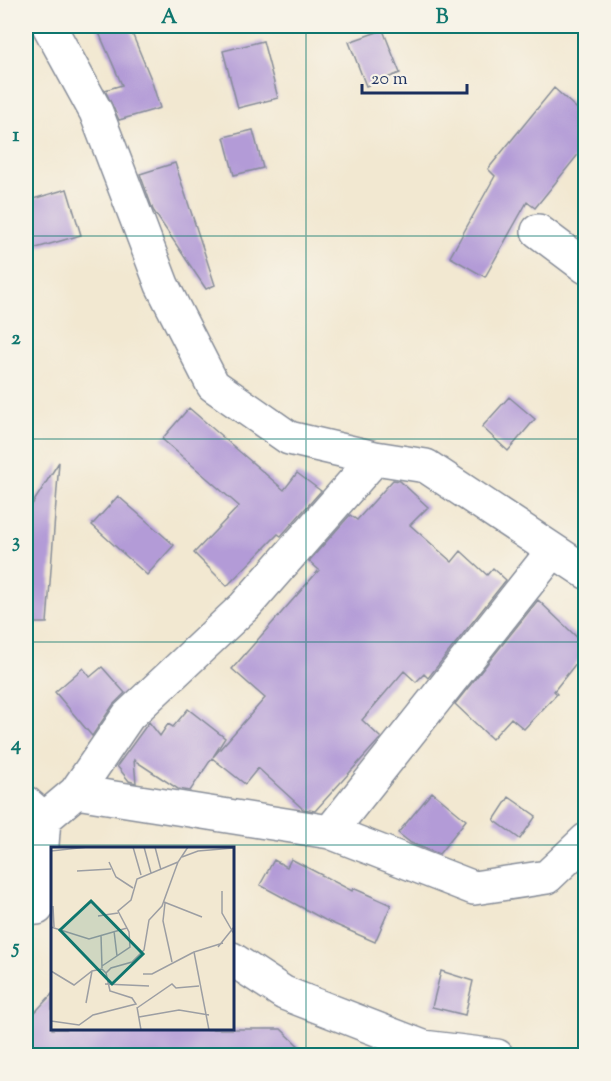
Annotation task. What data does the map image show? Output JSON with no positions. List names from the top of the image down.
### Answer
{
  "scale_bar": "20 m",
  "grid": {
    "columns": ["A", "B"],
    "rows": [
      "1",
      "2",
      "3",
      "4",
      "5"
    ]
  }
}
